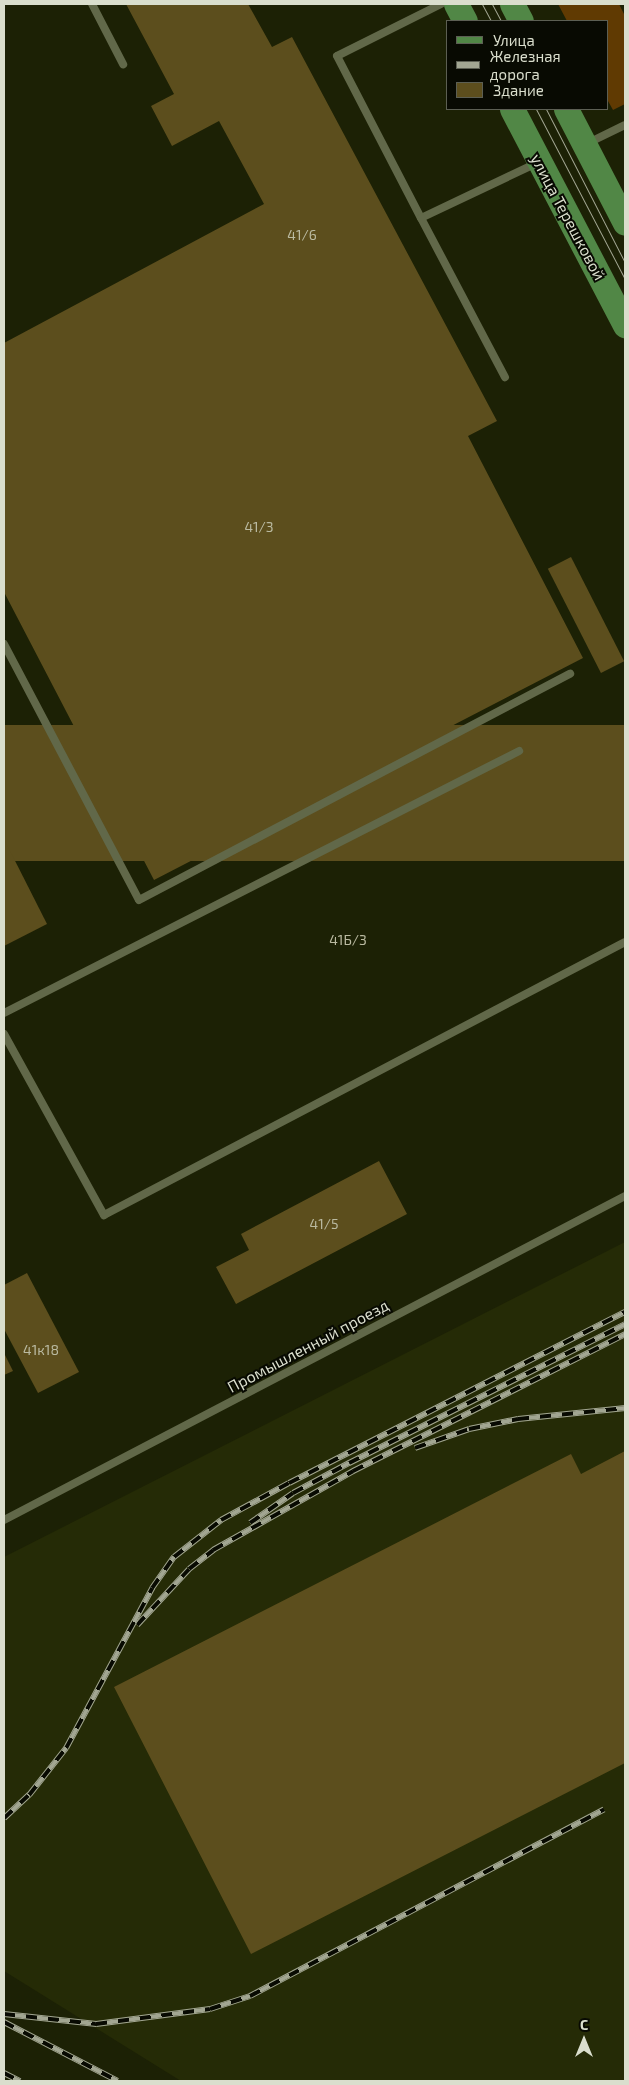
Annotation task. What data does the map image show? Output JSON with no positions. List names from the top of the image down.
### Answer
{
  "streets": {
    "main road": ["улица Терешковой"],
    "lane": ["Промышленный проезд"]
  },
  "house_numbers": [
    "41/6",
    "41/3",
    "41Б/3",
    "41/5",
    "41к18"
  ],
  "legend": ["Улица", "Железная дорога", "Здание"],
  "north": "top"
}
